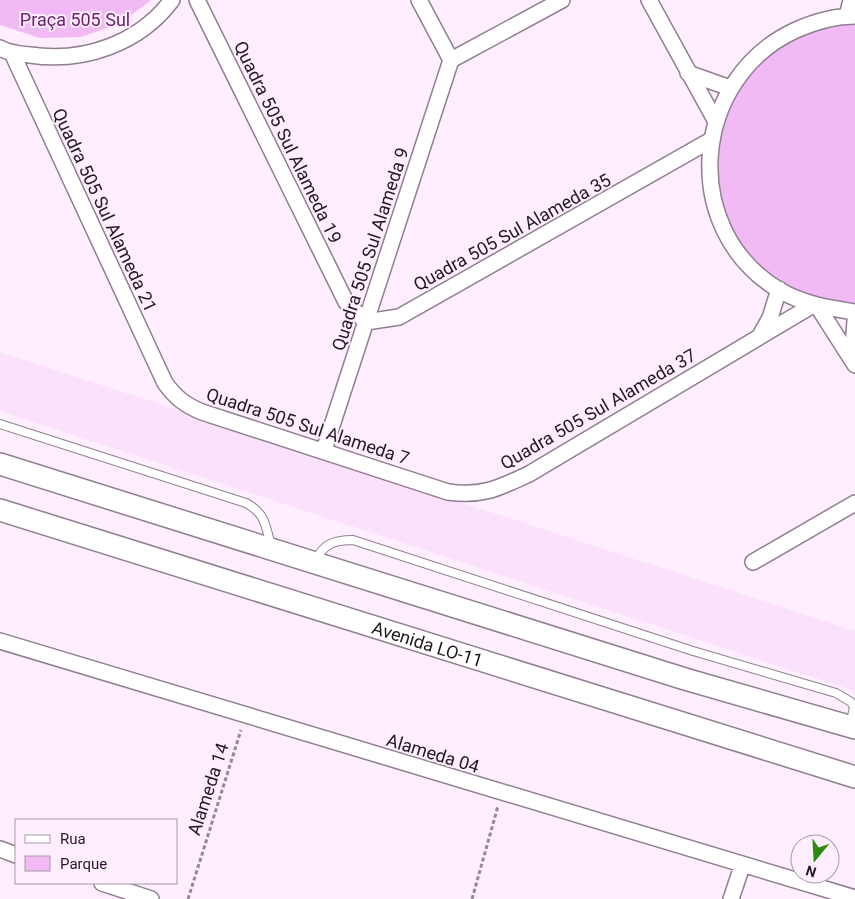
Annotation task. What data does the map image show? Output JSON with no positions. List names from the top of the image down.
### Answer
{
  "streets": {
    "street": [
      "Quadra 505 Sul Alameda 19",
      "Quadra 505 Sul Alameda 21",
      "Quadra 505 Sul Alameda 35",
      "Quadra 505 Sul Alameda 9",
      "Quadra 505 Sul Alameda 37",
      "Quadra 505 Sul Alameda 7",
      "Avenida LO-11",
      "Alameda 04"
    ],
    "path": ["Alameda 14"]
  },
  "crossings": [
    ["Quadra 505 Sul Alameda 19", "Quadra 505 Sul Alameda 35"],
    ["Quadra 505 Sul Alameda 19", "Quadra 505 Sul Alameda 9"],
    ["Quadra 505 Sul Alameda 21", "Quadra 505 Sul Alameda 7"],
    ["Quadra 505 Sul Alameda 35", "Quadra 505 Sul Alameda 9"],
    ["Quadra 505 Sul Alameda 9", "Quadra 505 Sul Alameda 7"],
    ["Quadra 505 Sul Alameda 37", "Quadra 505 Sul Alameda 7"],
    ["Alameda 04", "Alameda 14"]
  ],
  "parks": ["Praça 505 Sul"],
  "legend": ["Rua", "Parque"],
  "north": "bottom"
}
